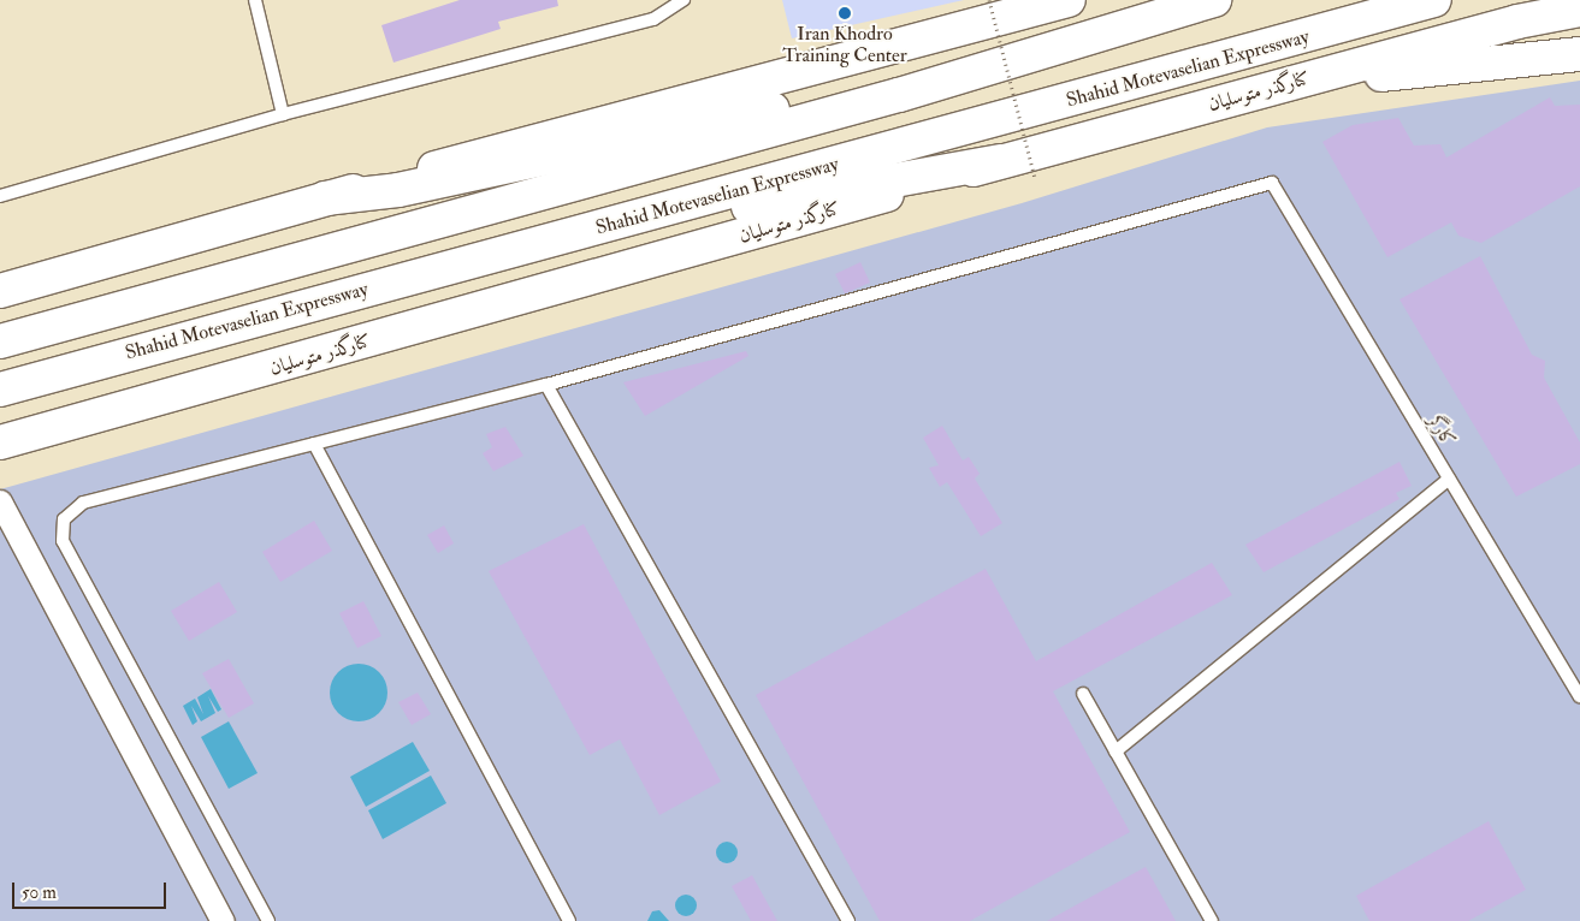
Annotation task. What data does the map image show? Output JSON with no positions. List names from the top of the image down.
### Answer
{
  "streets": {
    "main road": ["Shahid Motevaselian Expressway", "کنارگذر متوسلیان"],
    "lane": ["کارگر"]
  },
  "places": ["Iran Khodro Training Center"],
  "scale_bar": "50 m"
}
